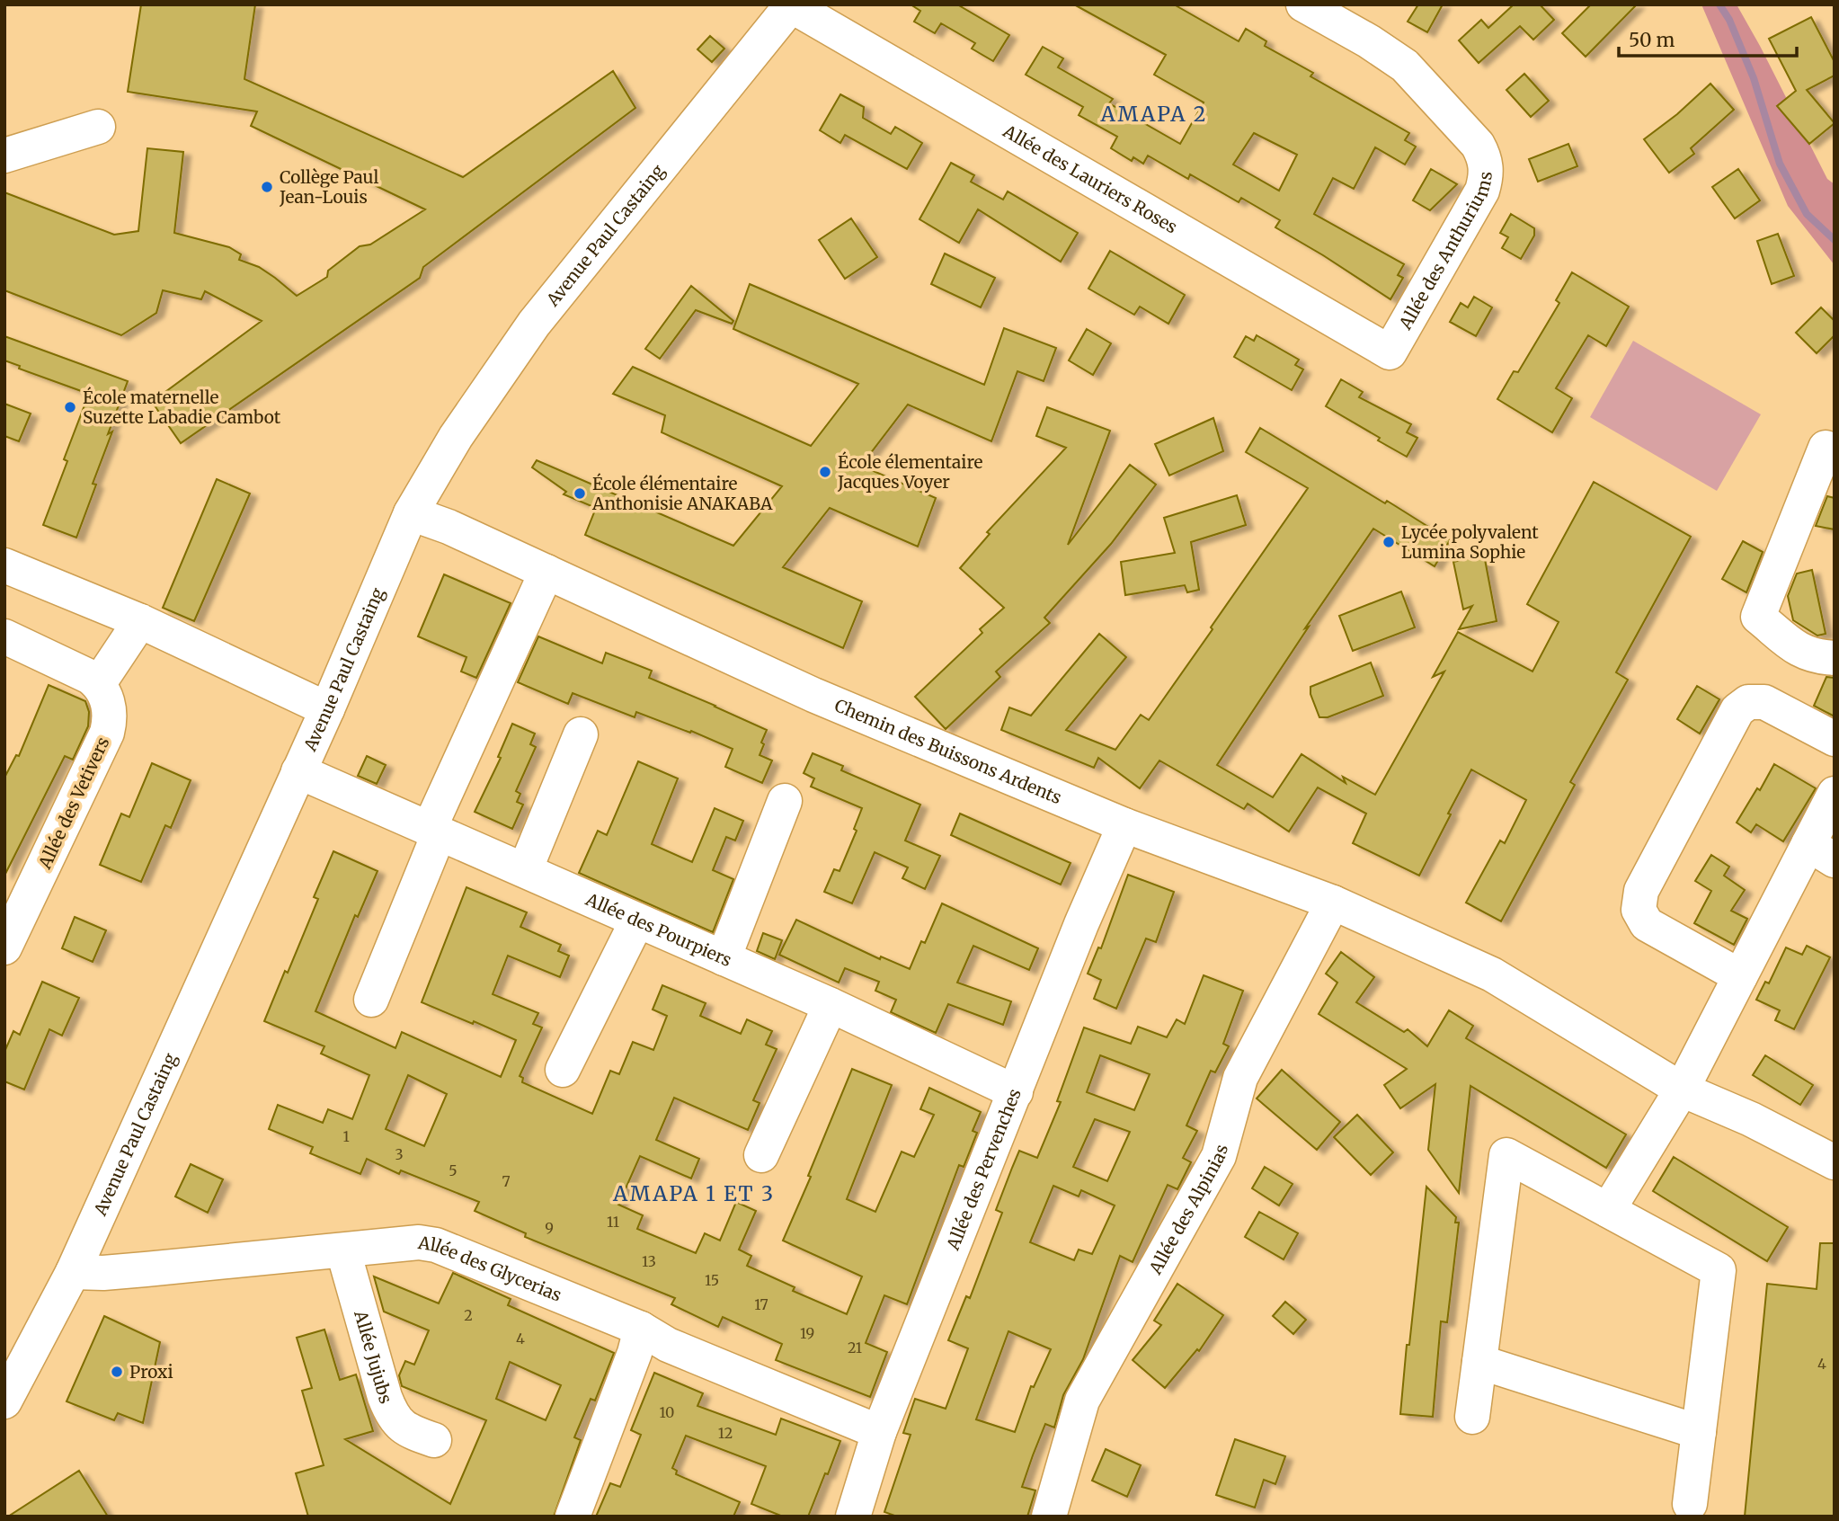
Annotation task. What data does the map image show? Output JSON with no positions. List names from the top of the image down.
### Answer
{
  "streets": {
    "street": [
      "Allée des Lauriers Roses",
      "Avenue Paul Castaing",
      "Allée des Anthuriums",
      "Chemin des Buissons Ardents",
      "Allée des Vetivers",
      "Allée des Pourpiers",
      "Allée des Pervenches",
      "Allée des Alpinias",
      "Allée des Glycerias",
      "Allée Jujubs"
    ]
  },
  "crossings": [
    ["Allée des Lauriers Roses", "Avenue Paul Castaing"],
    ["Allée des Lauriers Roses", "Allée des Anthuriums"],
    ["Avenue Paul Castaing", "Chemin des Buissons Ardents"],
    ["Avenue Paul Castaing", "Allée des Pourpiers"],
    ["Avenue Paul Castaing", "Allée des Glycerias"],
    ["Chemin des Buissons Ardents", "Allée des Pervenches"],
    ["Chemin des Buissons Ardents", "Allée des Alpinias"],
    ["Allée des Pourpiers", "Allée des Pervenches"],
    ["Allée des Pervenches", "Allée des Glycerias"],
    ["Allée des Glycerias", "Allée Jujubs"]
  ],
  "districts": ["AMAPA 2", "AMAPA 1 ET 3"],
  "places": [
    "Collège Paul Jean-Louis",
    "École maternelle Suzette Labadie Cambot",
    "École élementaire Jacques Voyer",
    "École élémentaire Anthonisie ANAKABA",
    "Lycée polyvalent Lumina Sophie",
    "Proxi"
  ],
  "house_numbers": [
    "1",
    "3",
    "5",
    "7",
    "11",
    "9",
    "13",
    "15",
    "17",
    "2",
    "19",
    "4",
    "21",
    "4",
    "10",
    "12"
  ],
  "scale_bar": "50 m"
}
